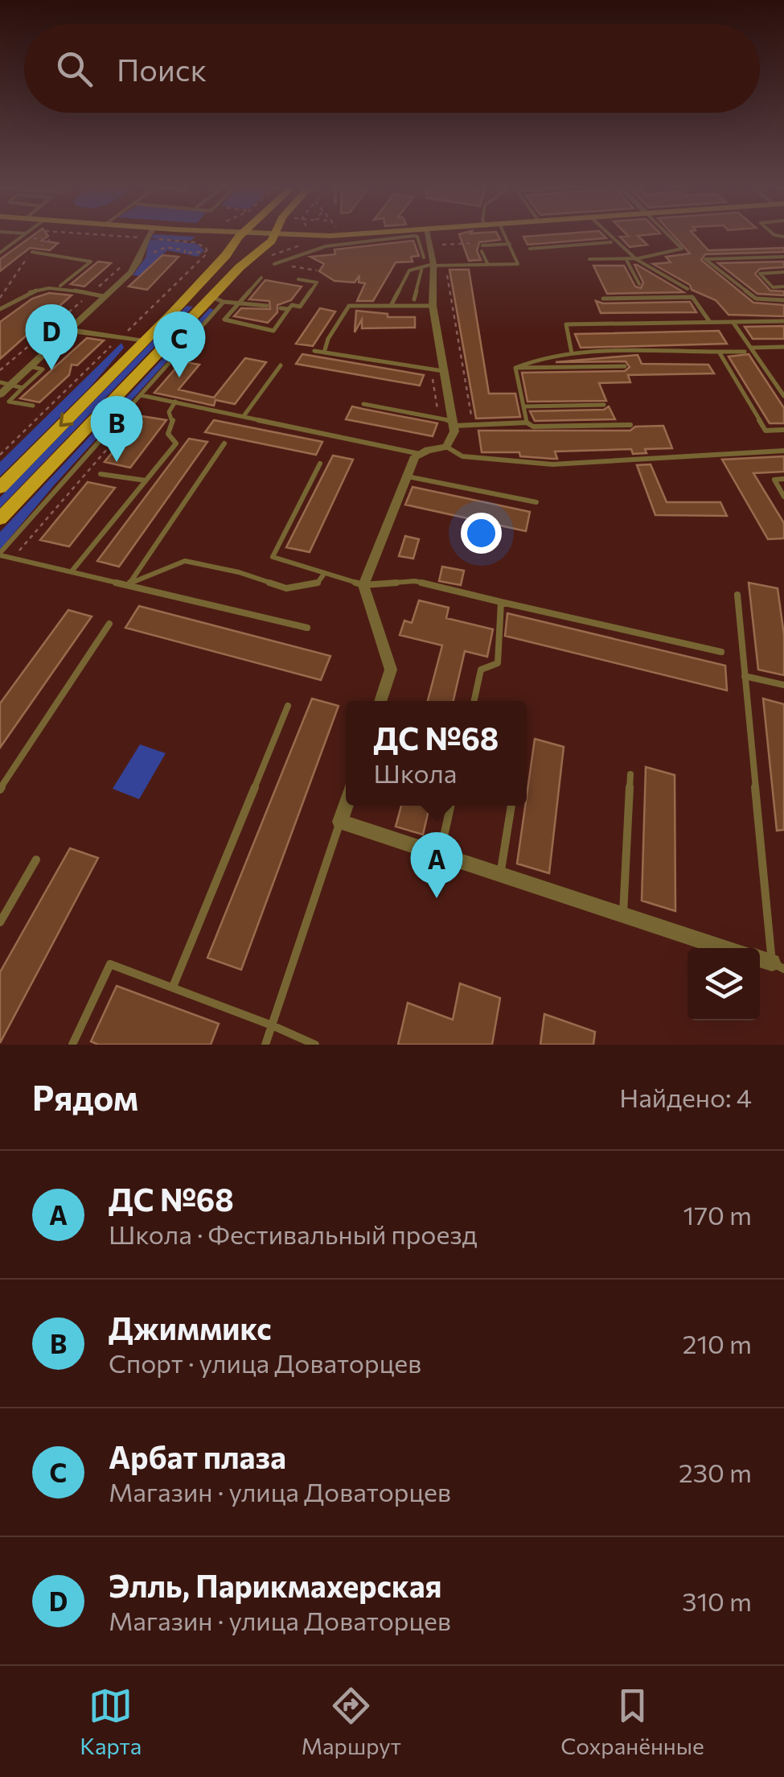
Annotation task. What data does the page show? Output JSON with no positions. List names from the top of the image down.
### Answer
{
  "page": {
    "search": "Поиск",
    "pins": [
      "D",
      "C",
      "B",
      "A"
    ],
    "popup": ["ДС №68", "Школа"],
    "heading": ["Рядом", "Найдено: 4"],
    "list": [
      {
        "mark": "A",
        "name": "ДС №68",
        "note": "Школа · Фестивальный проезд",
        "value": "170 m"
      },
      {
        "mark": "B",
        "name": "Джиммикс",
        "note": "Спорт · улица Доваторцев",
        "value": "210 m"
      },
      {
        "mark": "C",
        "name": "Арбат плаза",
        "note": "Магазин · улица Доваторцев",
        "value": "230 m"
      },
      {
        "mark": "D",
        "name": "Элль, Парикмахерская",
        "note": "Магазин · улица Доваторцев",
        "value": "310 m"
      }
    ],
    "nav": ["Карта", "Маршрут", "Сохранённые"]
  }
}
